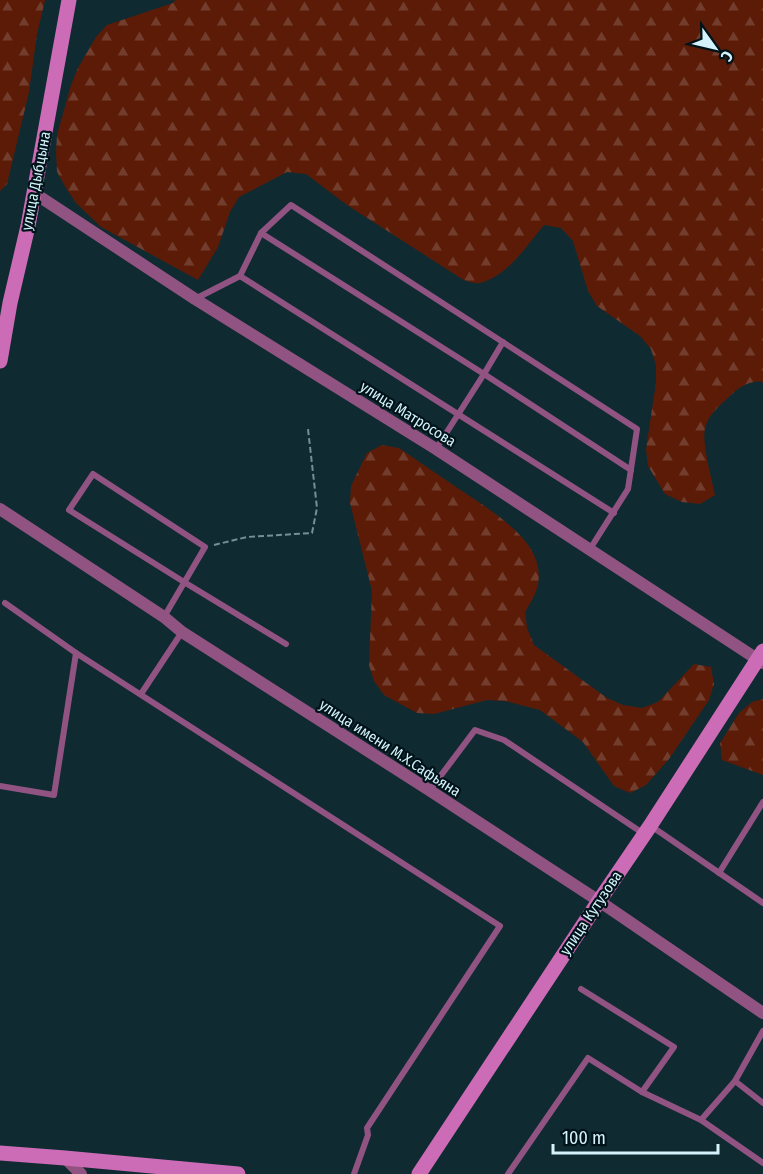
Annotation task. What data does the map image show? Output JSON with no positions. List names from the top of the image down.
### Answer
{
  "streets": {
    "street": [
      "улица Дыбцына",
      "улица Матросова",
      "улица имени М.Х.Сафьяна",
      "улица Кутузова"
    ]
  },
  "crossings": [
    ["улица Дыбцына", "улица Матросова"],
    ["улица Матросова", "улица Кутузова"],
    ["улица имени М.Х.Сафьяна", "улица Кутузова"]
  ],
  "scale_bar": "100 m",
  "north": "bottom right"
}
